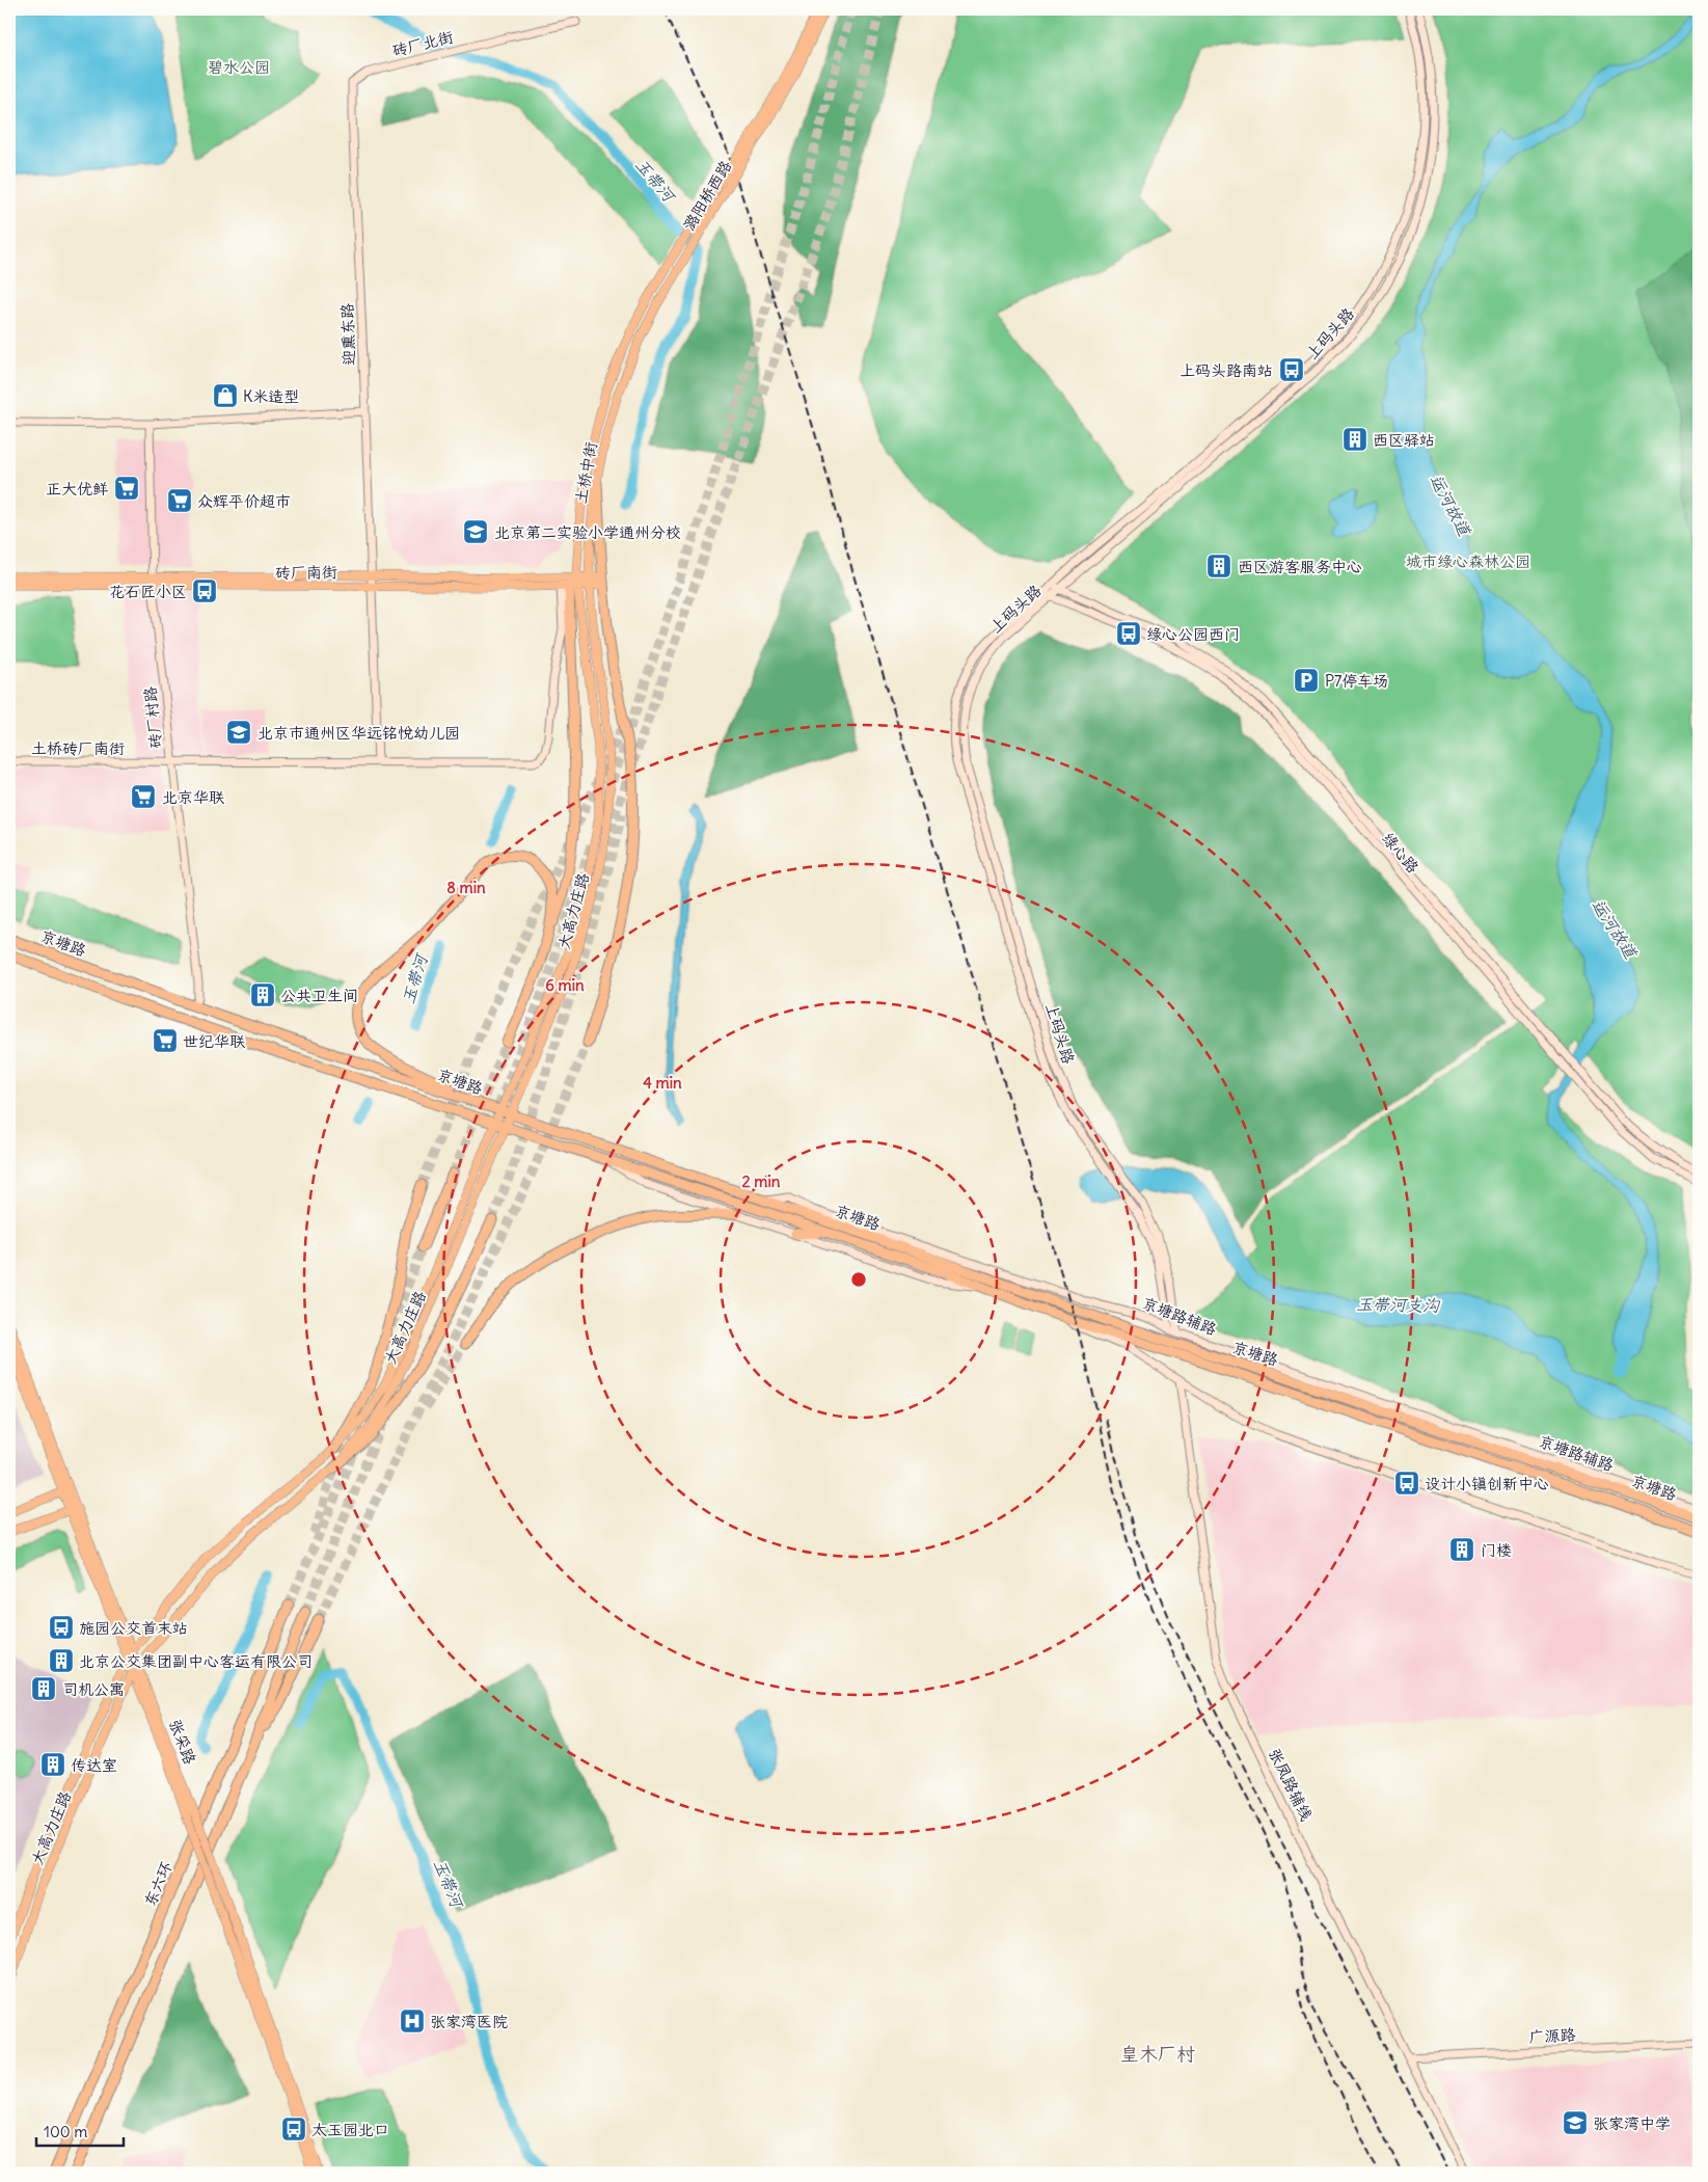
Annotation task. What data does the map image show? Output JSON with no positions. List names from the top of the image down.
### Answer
{
  "streets": {
    "highway": ["京塘路", "东六环"],
    "main road": [
      "潞阳桥西路",
      "土桥中街",
      "砖厂南街",
      "大高力庄路",
      "张采路"
    ],
    "street": [
      "砖厂北街",
      "上码头路",
      "迎熏东路",
      "砖厂村路",
      "土桥砖厂南街",
      "绿心路",
      "京塘路辅路",
      "张凤路辅线",
      "广源路"
    ]
  },
  "crossings": [
    ["砖厂北街", "迎熏东路"],
    ["潞阳桥西路", "土桥中街"],
    ["潞阳桥西路", "砖厂南街"],
    ["潞阳桥西路", "土桥砖厂南街"],
    ["潞阳桥西路", "大高力庄路"],
    ["上码头路", "绿心路"],
    ["上码头路", "京塘路辅路"],
    ["迎熏东路", "砖厂南街"],
    ["迎熏东路", "土桥砖厂南街"],
    ["土桥中街", "砖厂南街"],
    ["土桥中街", "大高力庄路"],
    ["砖厂南街", "砖厂村路"],
    ["砖厂南街", "土桥砖厂南街"],
    ["砖厂南街", "大高力庄路"],
    ["砖厂村路", "土桥砖厂南街"],
    ["砖厂村路", "京塘路"],
    ["土桥砖厂南街", "大高力庄路"],
    ["大高力庄路", "京塘路"],
    ["大高力庄路", "张采路"],
    ["京塘路", "京塘路辅路"],
    ["张凤路辅线", "广源路"]
  ],
  "districts": ["皇木厂村"],
  "water": ["玉带河", "运河故道", "玉带河支沟"],
  "parks": ["碧水公园", "城市绿心森林公园"],
  "places": {
    "bus stop": [
      "上码头路南站",
      "花石匠小区",
      "绿心公园西门",
      "设计小镇创新中心",
      "施园公交首末站",
      "太玉园北口"
    ],
    "shop": ["K米造型"],
    "building": [
      "西区驿站",
      "西区游客服务中心",
      "公共卫生间",
      "门楼",
      "北京公交集团副中心客运有限公司",
      "司机公寓",
      "传达室"
    ],
    "supermarket": [
      "正大优鲜",
      "众辉平价超市",
      "北京华联",
      "世纪华联"
    ],
    "school or university": ["北京第二实验小学通州分校", "北京市通州区华远铭悦幼儿园", "张家湾中学"],
    "parking": ["P7停车场"],
    "hospital": ["张家湾医院"]
  },
  "scale_bar": "100 m",
  "rings": [
    "8 min",
    "6 min",
    "4 min",
    "2 min"
  ]
}
